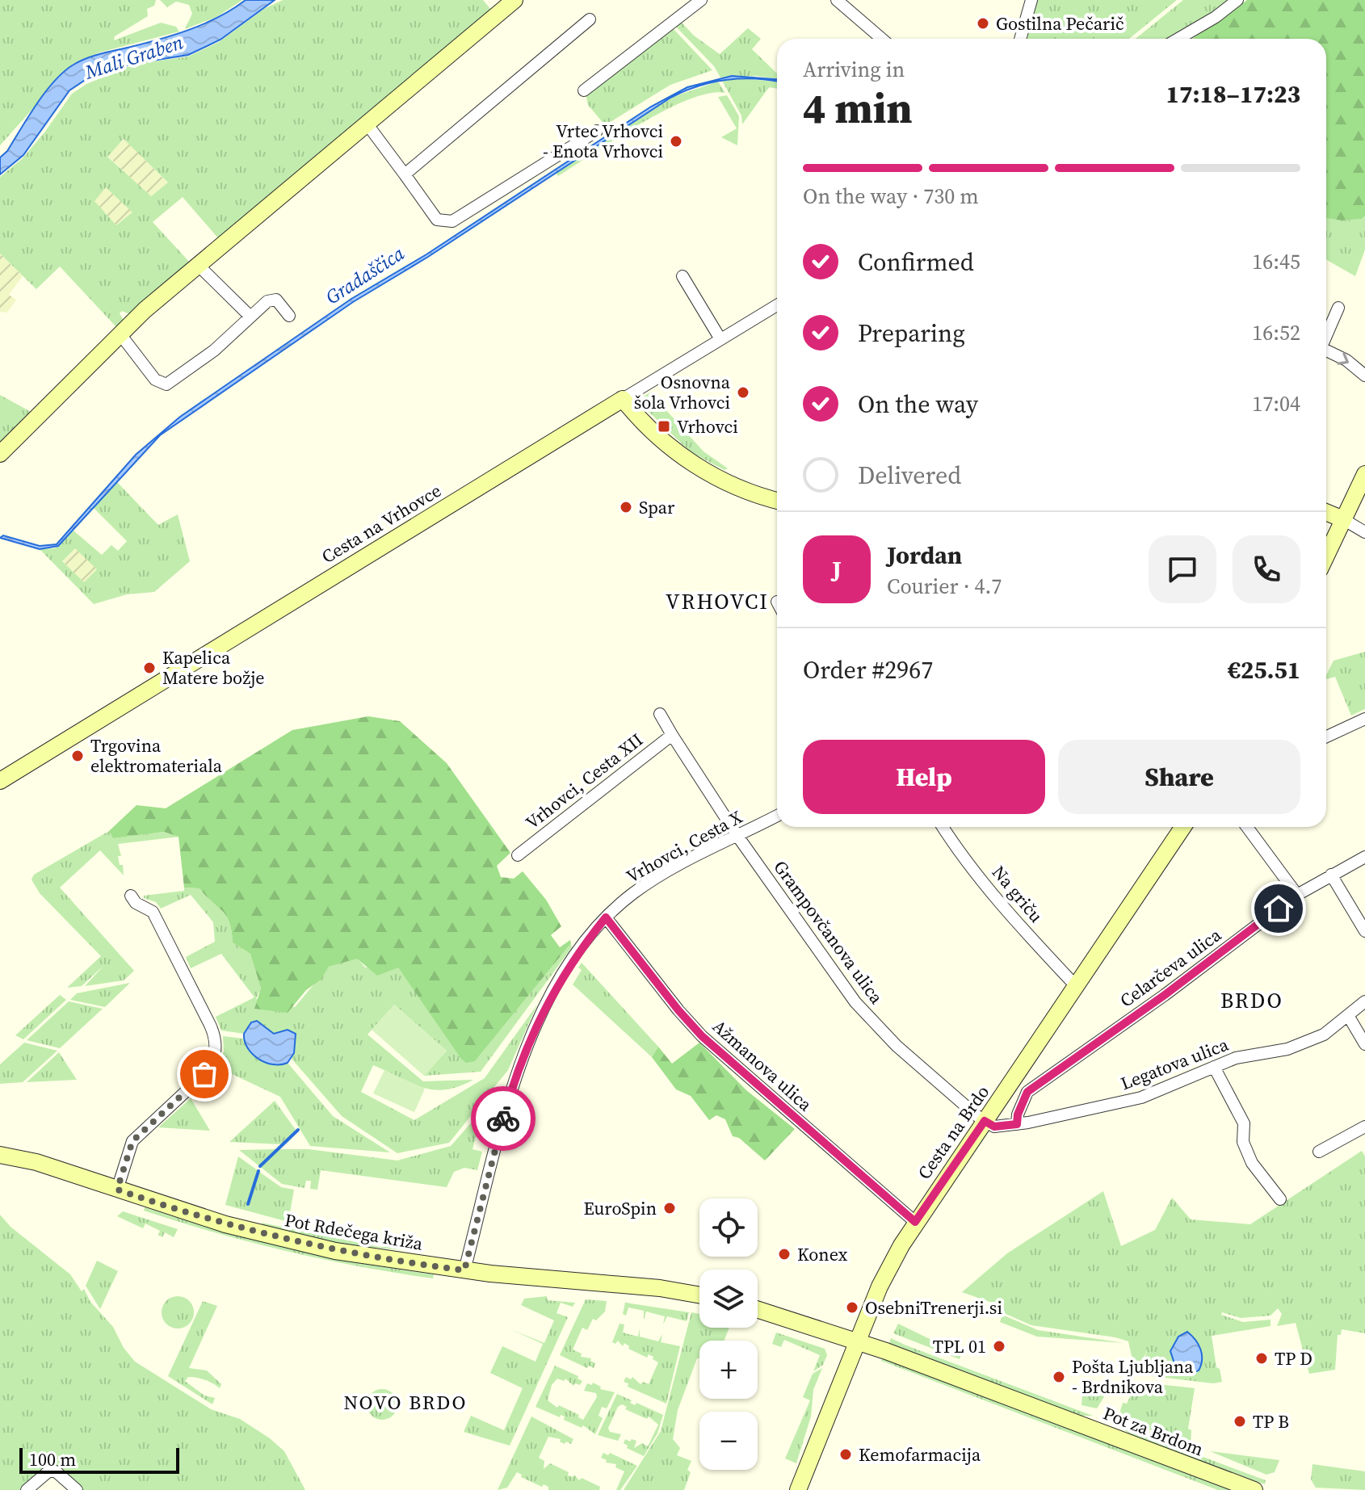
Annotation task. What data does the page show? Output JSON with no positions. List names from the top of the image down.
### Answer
{
  "streets": {
    "street": [
      "Cesta na Vrhovce",
      "Vrhovci, Cesta XII",
      "Vrhovci, Cesta X",
      "Na griču",
      "Grampovčanova ulica",
      "Celarčeva ulica",
      "Legatova ulica",
      "Ažmanova ulica",
      "Cesta na Brdo",
      "Pot Rdečega križa",
      "Pot za Brdom"
    ]
  },
  "crossings": [
    ["Vrhovci, Cesta X", "Grampovčanova ulica"],
    ["Vrhovci, Cesta X", "Ažmanova ulica"],
    ["Vrhovci, Cesta X", "Pot Rdečega križa"],
    ["Na griču", "Cesta na Brdo"],
    ["Grampovčanova ulica", "Legatova ulica"],
    ["Grampovčanova ulica", "Cesta na Brdo"],
    ["Celarčeva ulica", "Legatova ulica"],
    ["Legatova ulica", "Cesta na Brdo"],
    ["Ažmanova ulica", "Cesta na Brdo"],
    ["Cesta na Brdo", "Pot za Brdom"]
  ],
  "districts": ["VRHOVCI", "BRDO", "NOVO BRDO"],
  "water": ["Mali Graben", "Gradaščica"],
  "places": {
    "other": [
      "Gostilna Pečarič",
      "Vrtec Vrhovci - Enota Vrhovci",
      "Osnovna šola Vrhovci",
      "Spar",
      "Kapelica Matere božje",
      "Trgovina elektromateriala",
      "EuroSpin",
      "Konex",
      "OsebniTrenerji.si",
      "TPL 01",
      "TP D",
      "Pošta Ljubljana - Brdnikova",
      "TP B",
      "Kemofarmacija"
    ],
    "transit": ["Vrhovci"]
  },
  "scale_bar": "100 m",
  "page": {
    "heading": ["4 min", "Arriving in", "17:18–17:23"],
    "panel": [
      "Jordan",
      "Courier · 4.7",
      "Order #2967",
      "€25.51"
    ],
    "bar": "On the way · 730 m",
    "list": [
      ["Confirmed", "16:45"],
      ["Preparing", "16:52"],
      ["On the way", "17:04"],
      "Delivered"
    ],
    "round": "J",
    "buttons": ["Help", "Share"],
    "map_buttons": ["+", "−"],
    "scale": "100 m"
  }
}
